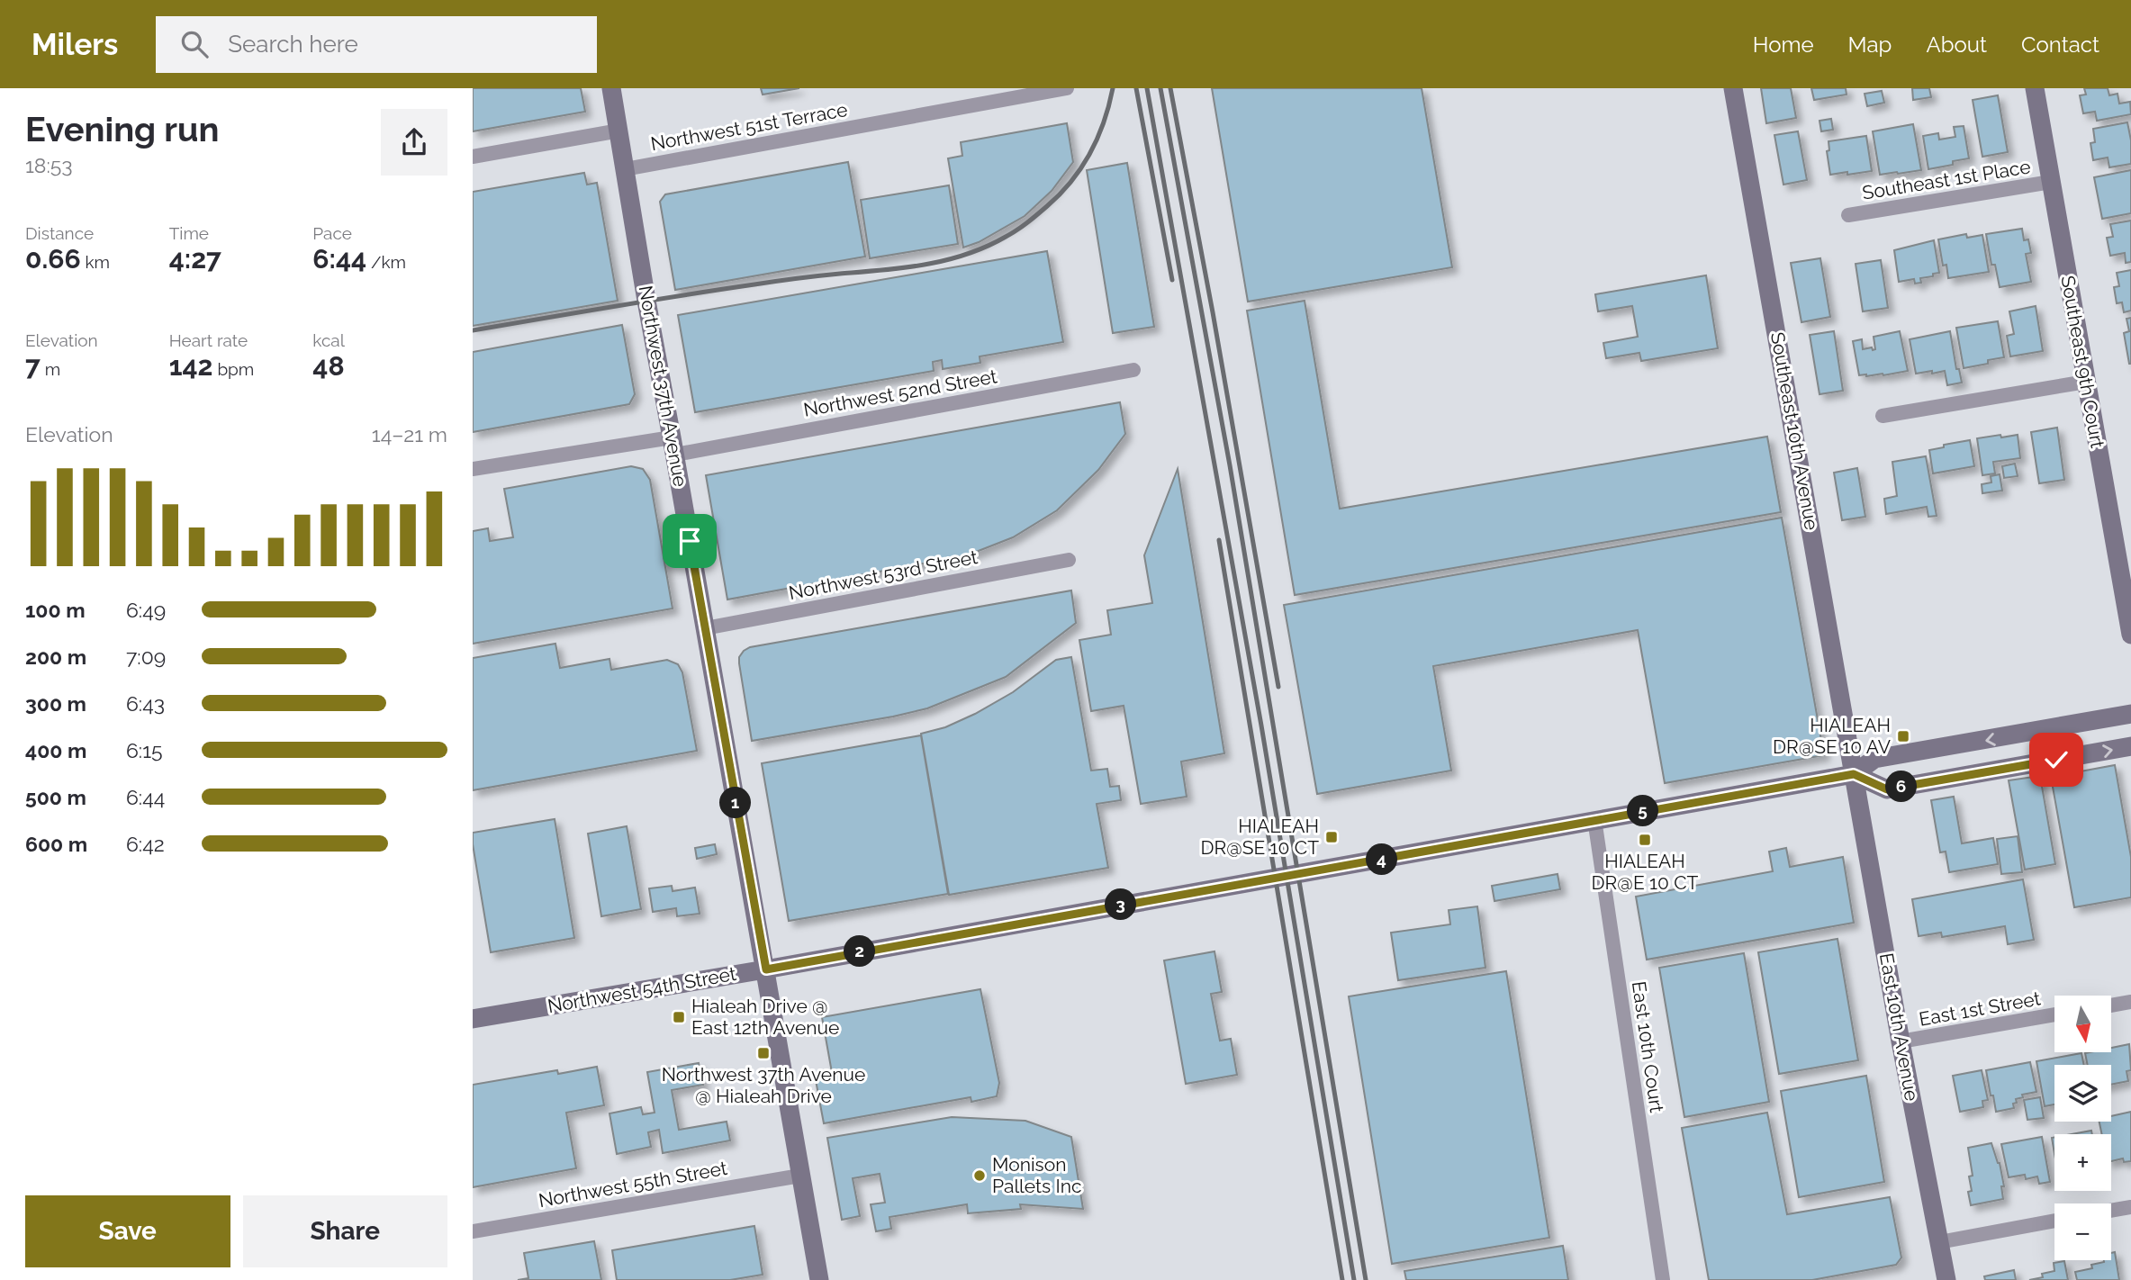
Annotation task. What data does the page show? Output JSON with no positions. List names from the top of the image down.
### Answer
{
  "streets": {
    "street": [
      "Northwest 51st Terrace",
      "Southeast 1st Place",
      "Southeast 9th Court",
      "Northwest 37th Avenue",
      "Northwest 52nd Street",
      "Southeast 10th Avenue",
      "Northwest 53rd Street",
      "Northwest 54th Street",
      "East 1st Street",
      "East 10th Avenue",
      "East 10th Court",
      "Northwest 55th Street"
    ]
  },
  "crossings": [
    ["Northwest 51st Terrace", "Northwest 37th Avenue"],
    ["Southeast 1st Place", "Southeast 9th Court"],
    ["Northwest 37th Avenue", "Northwest 52nd Street"],
    ["Northwest 37th Avenue", "Northwest 53rd Street"],
    ["Northwest 37th Avenue", "Northwest 54th Street"],
    ["Northwest 37th Avenue", "Northwest 55th Street"],
    ["Southeast 10th Avenue", "Northwest 54th Street"],
    ["Southeast 10th Avenue", "East 10th Avenue"],
    ["Northwest 54th Street", "East 10th Avenue"],
    ["Northwest 54th Street", "East 10th Court"],
    ["East 1st Street", "East 10th Avenue"]
  ],
  "places": {
    "transit": [
      "HIALEAH DR@SE 10 AV",
      "HIALEAH DR@SE 10 CT",
      "HIALEAH DR@E 10 CT",
      "Hialeah Drive @ East 12th Avenue",
      "Northwest 37th Avenue @ Hialeah Drive"
    ],
    "other": ["Monison Pallets Inc"]
  },
  "north": "bottom",
  "page": {
    "header": "Milers",
    "search": "Search here",
    "nav": [
      "Home",
      "Map",
      "About",
      "Contact"
    ],
    "heading": ["Evening run", "18:53"],
    "stats": [
      ["Distance", "0.66 km"],
      ["Time", "4:27"],
      ["Pace", "6:44 /km"],
      ["Elevation", "7 m"],
      ["Heart rate", "142 bpm"],
      ["kcal", "48"]
    ],
    "chart": ["Elevation", "14–21 m"],
    "list": [
      {
        "name": "100 m",
        "note": "6:49"
      },
      {
        "name": "200 m",
        "note": "7:09"
      },
      {
        "name": "300 m",
        "note": "6:43"
      },
      {
        "name": "400 m",
        "note": "6:15"
      },
      {
        "name": "500 m",
        "note": "6:44"
      },
      {
        "name": "600 m",
        "note": "6:42"
      }
    ],
    "pins": [
      "6",
      "1",
      "5",
      "4",
      "3",
      "2"
    ],
    "map_buttons": ["+", "−"],
    "buttons": ["Save", "Share"]
  }
}
